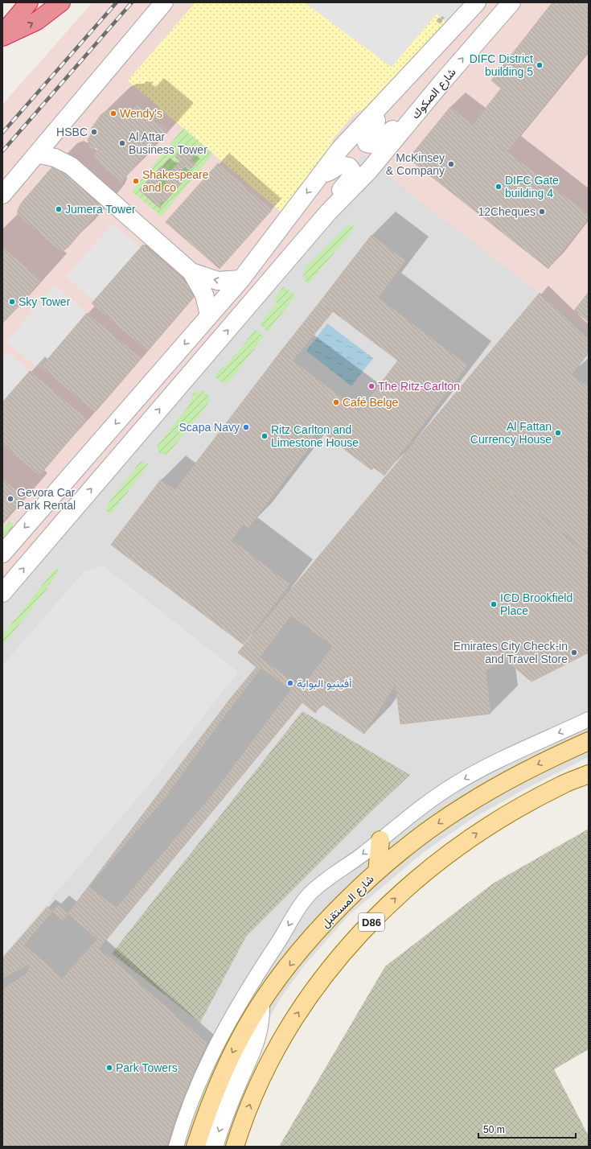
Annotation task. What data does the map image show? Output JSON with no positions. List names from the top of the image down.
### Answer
{
  "streets": {
    "main road": ["شارع المستقبل", "D86"],
    "street": ["شارع الصكوك"]
  },
  "places": [
    "DIFC District building 5",
    "Wendy's",
    "HSBC",
    "Al Attar Business Tower",
    "McKinsey & Company",
    "Shakespeare and co",
    "DIFC Gate building 4",
    "Jumera Tower",
    "12Cheques",
    "Sky Tower",
    "The Ritz-Carlton",
    "Café Belge",
    "Scapa Navy",
    "Al Fattan Currency House",
    "Ritz Carlton and Limestone House",
    "Gevora Car Park Rental",
    "ICD Brookfield Place",
    "Emirates City Check-in and Travel Store",
    "أفينيو البوابة",
    "Park Towers"
  ],
  "scale_bar": "50 m"
}
